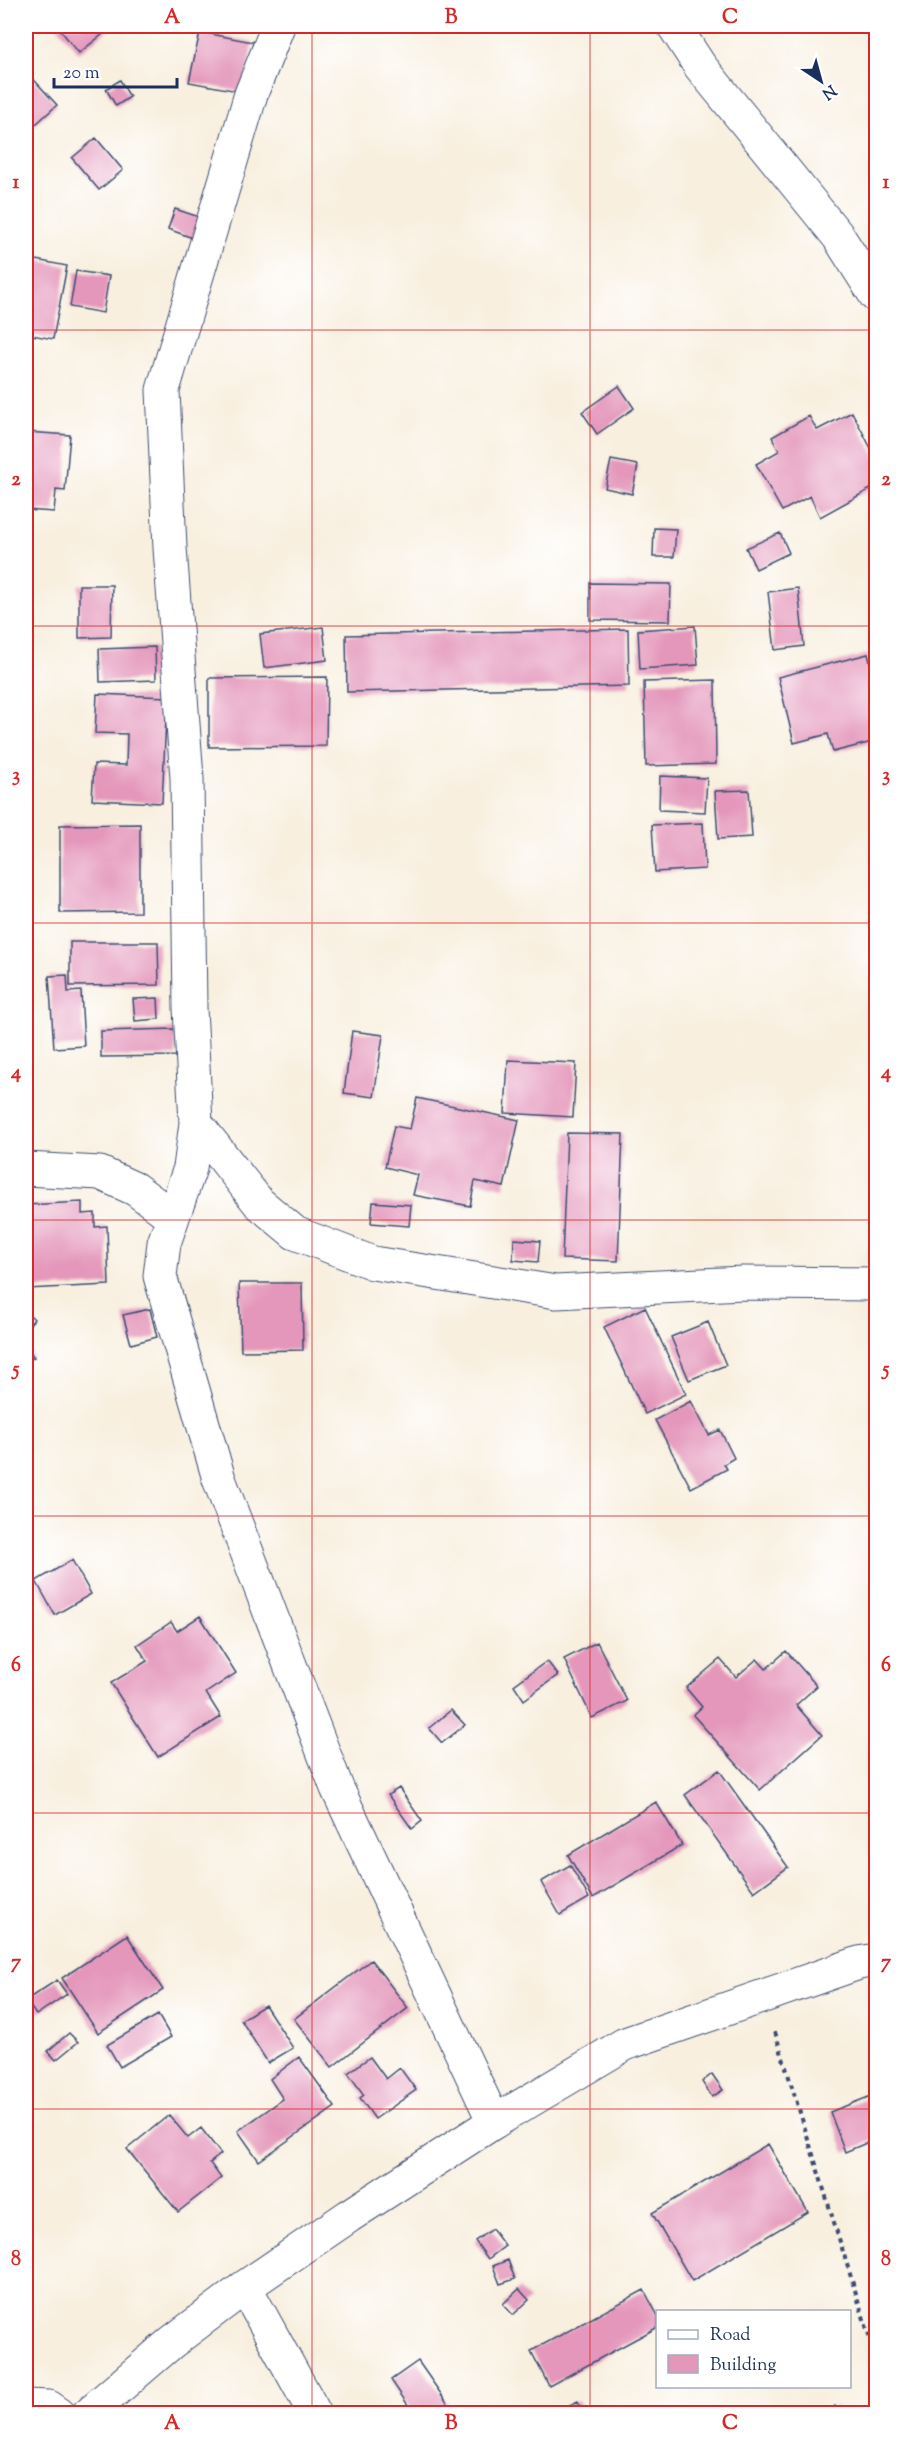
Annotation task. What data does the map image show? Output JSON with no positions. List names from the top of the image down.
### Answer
{
  "legend": ["Road", "Building"],
  "scale_bar": "20 m",
  "north": "bottom right",
  "grid": {
    "columns": ["A", "B", "C"],
    "rows": [
      "1",
      "2",
      "3",
      "4",
      "5",
      "6",
      "7",
      "8"
    ]
  }
}
